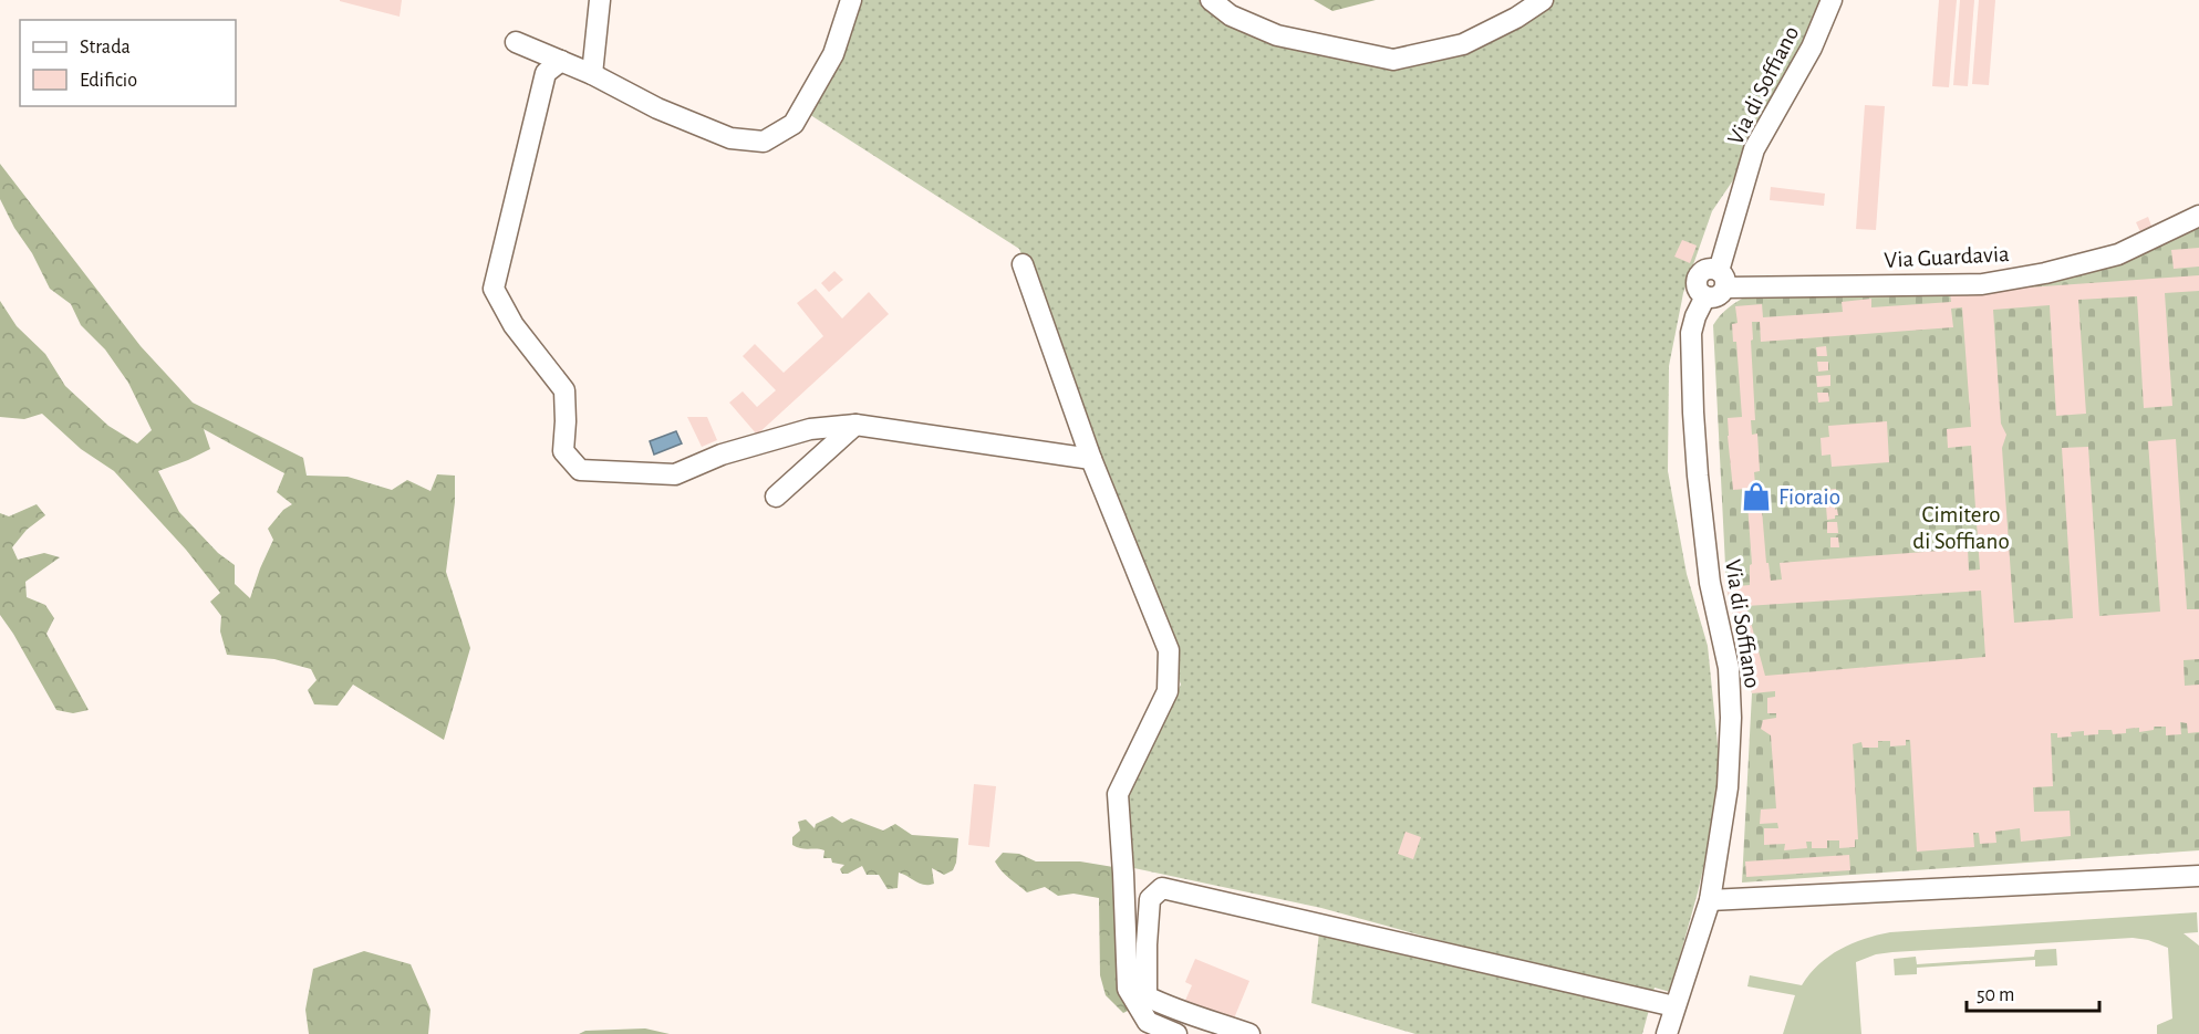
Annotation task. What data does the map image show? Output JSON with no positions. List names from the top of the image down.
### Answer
{
  "streets": {
    "street": ["Via di Soffiano", "Via Guardavia"]
  },
  "crossings": [
    ["Via di Soffiano", "Via Guardavia"]
  ],
  "parks": ["Cimitero di Soffiano"],
  "places": {
    "shop": ["Fioraio"]
  },
  "legend": ["Strada", "Edificio"],
  "scale_bar": "50 m"
}
